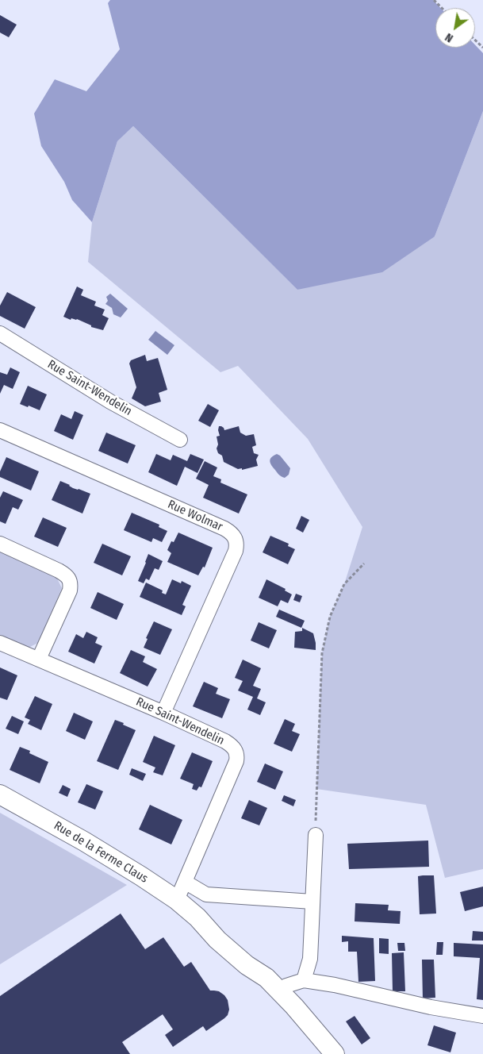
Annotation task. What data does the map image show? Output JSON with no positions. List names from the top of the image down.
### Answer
{
  "streets": {
    "street": ["Rue Saint-Wendelin", "Rue Wolmar", "Rue de la Ferme Claus"]
  },
  "crossings": [
    ["Rue Saint-Wendelin", "Rue Wolmar"],
    ["Rue Saint-Wendelin", "Rue de la Ferme Claus"]
  ],
  "north": "bottom left"
}
